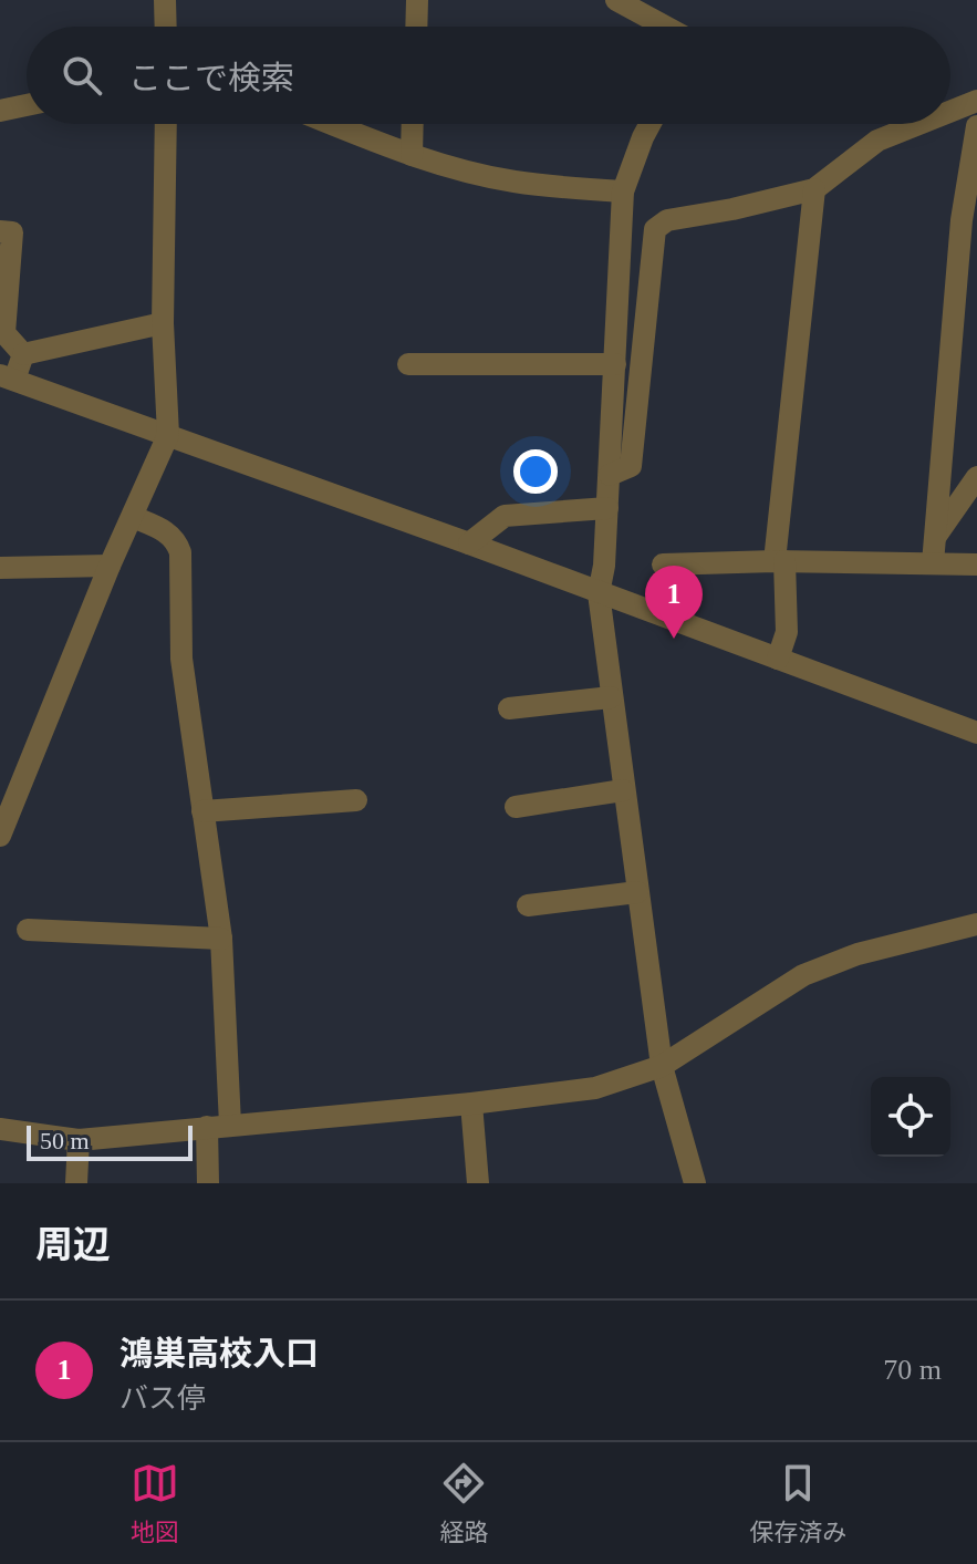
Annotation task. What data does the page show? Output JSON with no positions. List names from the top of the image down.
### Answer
{
  "scale_bar": "50 m",
  "page": {
    "search": "ここで検索",
    "pins": "1",
    "scale": "50 m",
    "heading": "周辺",
    "list": [
      {
        "mark": "1",
        "name": "鴻巣高校入口",
        "note": "バス停",
        "value": "70 m"
      }
    ],
    "nav": ["地図", "経路", "保存済み"]
  }
}
